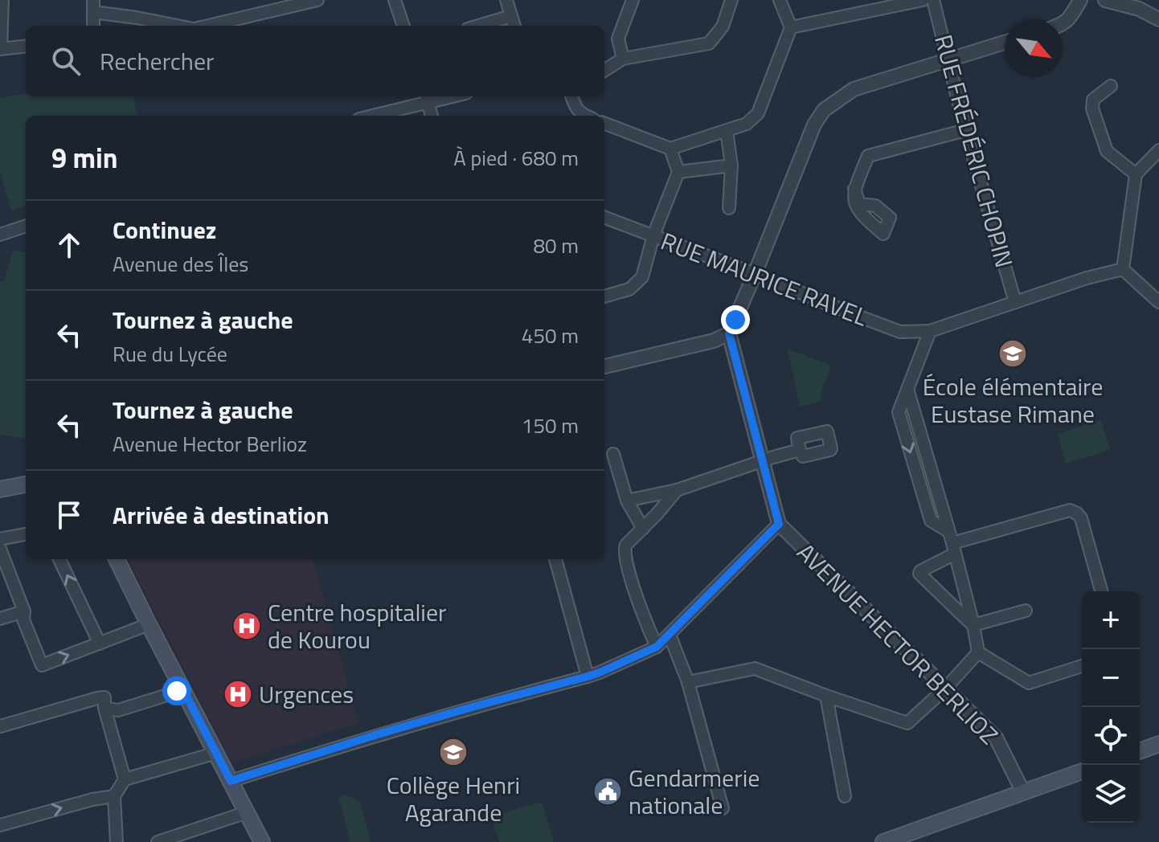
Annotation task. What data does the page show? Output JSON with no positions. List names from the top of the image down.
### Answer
{
  "streets": {
    "street": ["RUE FRÉDÉRIC CHOPIN", "RUE MAURICE RAVEL", "AVENUE HECTOR BERLIOZ"]
  },
  "crossings": [
    ["RUE FRÉDÉRIC CHOPIN", "RUE MAURICE RAVEL"]
  ],
  "places": {
    "school or university": ["École élémentaire Eustase Rimane", "Collège Henri Agarande"],
    "hospital": ["Centre hospitalier de Kourou", "Urgences"],
    "public building": ["Gendarmerie nationale"]
  },
  "north": "bottom right",
  "page": {
    "search": "Rechercher",
    "heading": ["9 min", "À pied · 680 m"],
    "list": [
      ["Continuez", "Avenue des Îles", "80 m"],
      ["Tournez à gauche", "Rue du Lycée", "450 m"],
      ["Tournez à gauche", "Avenue Hector Berlioz", "150 m"],
      "Arrivée à destination"
    ],
    "map_buttons": ["+", "−"]
  }
}
